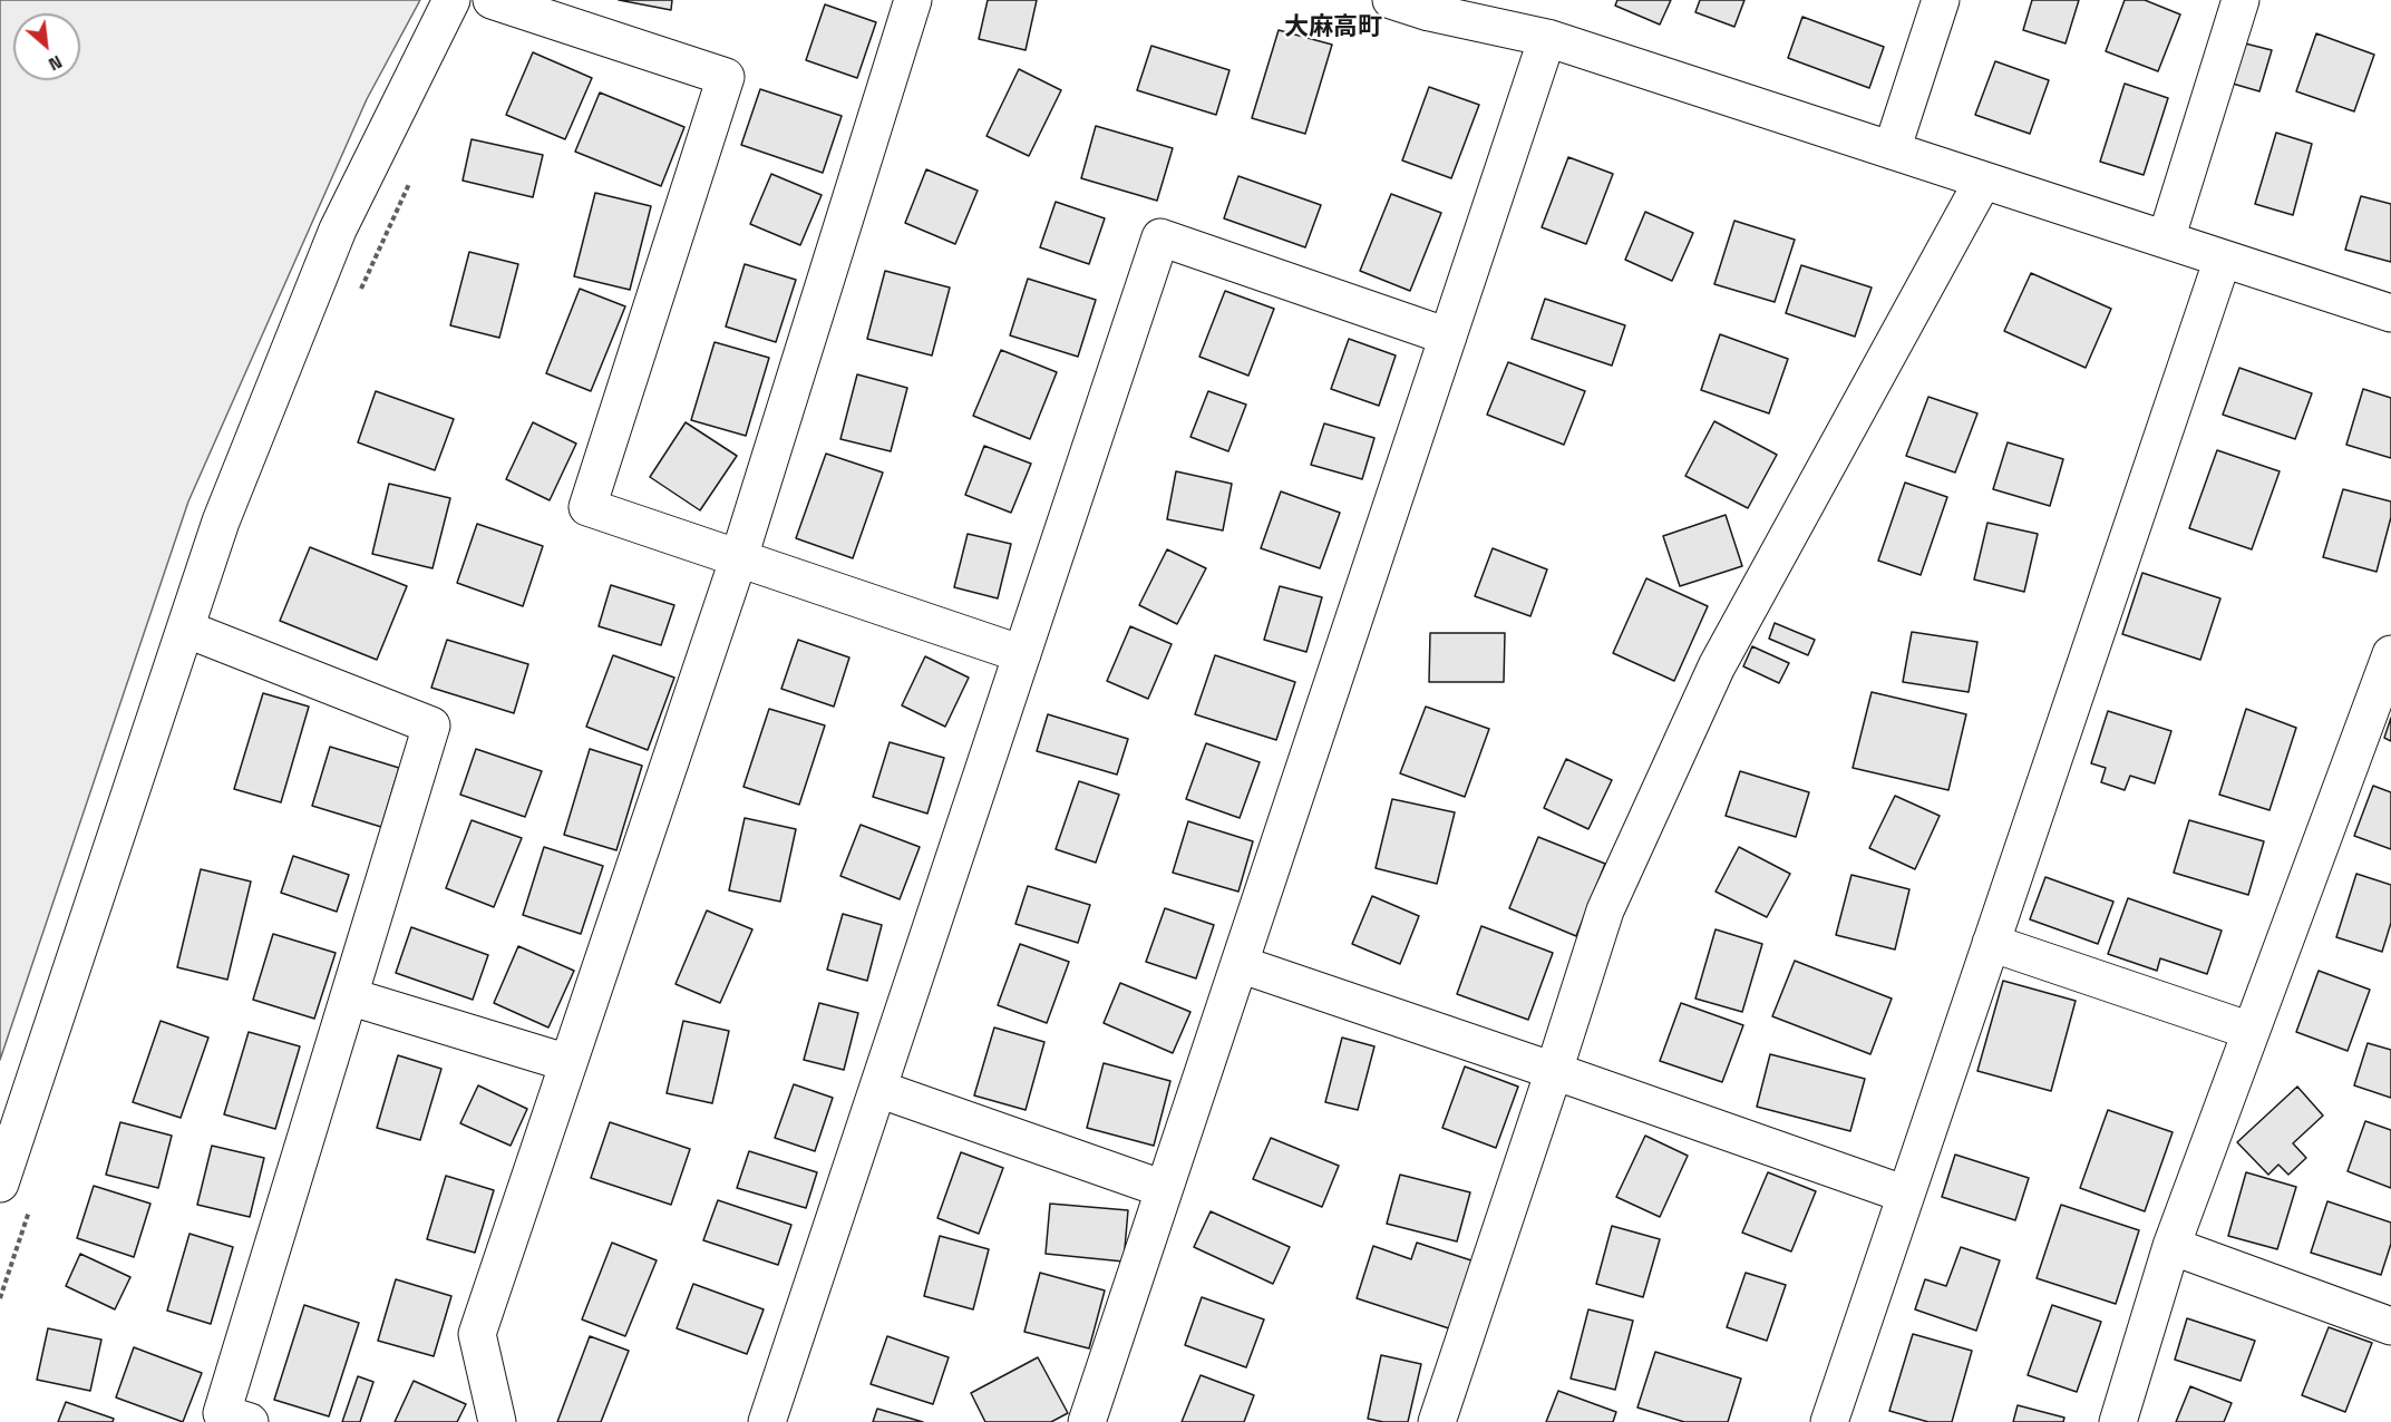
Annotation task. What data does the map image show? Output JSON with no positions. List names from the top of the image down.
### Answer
{
  "districts": ["大麻高町"],
  "north": "bottom right"
}
